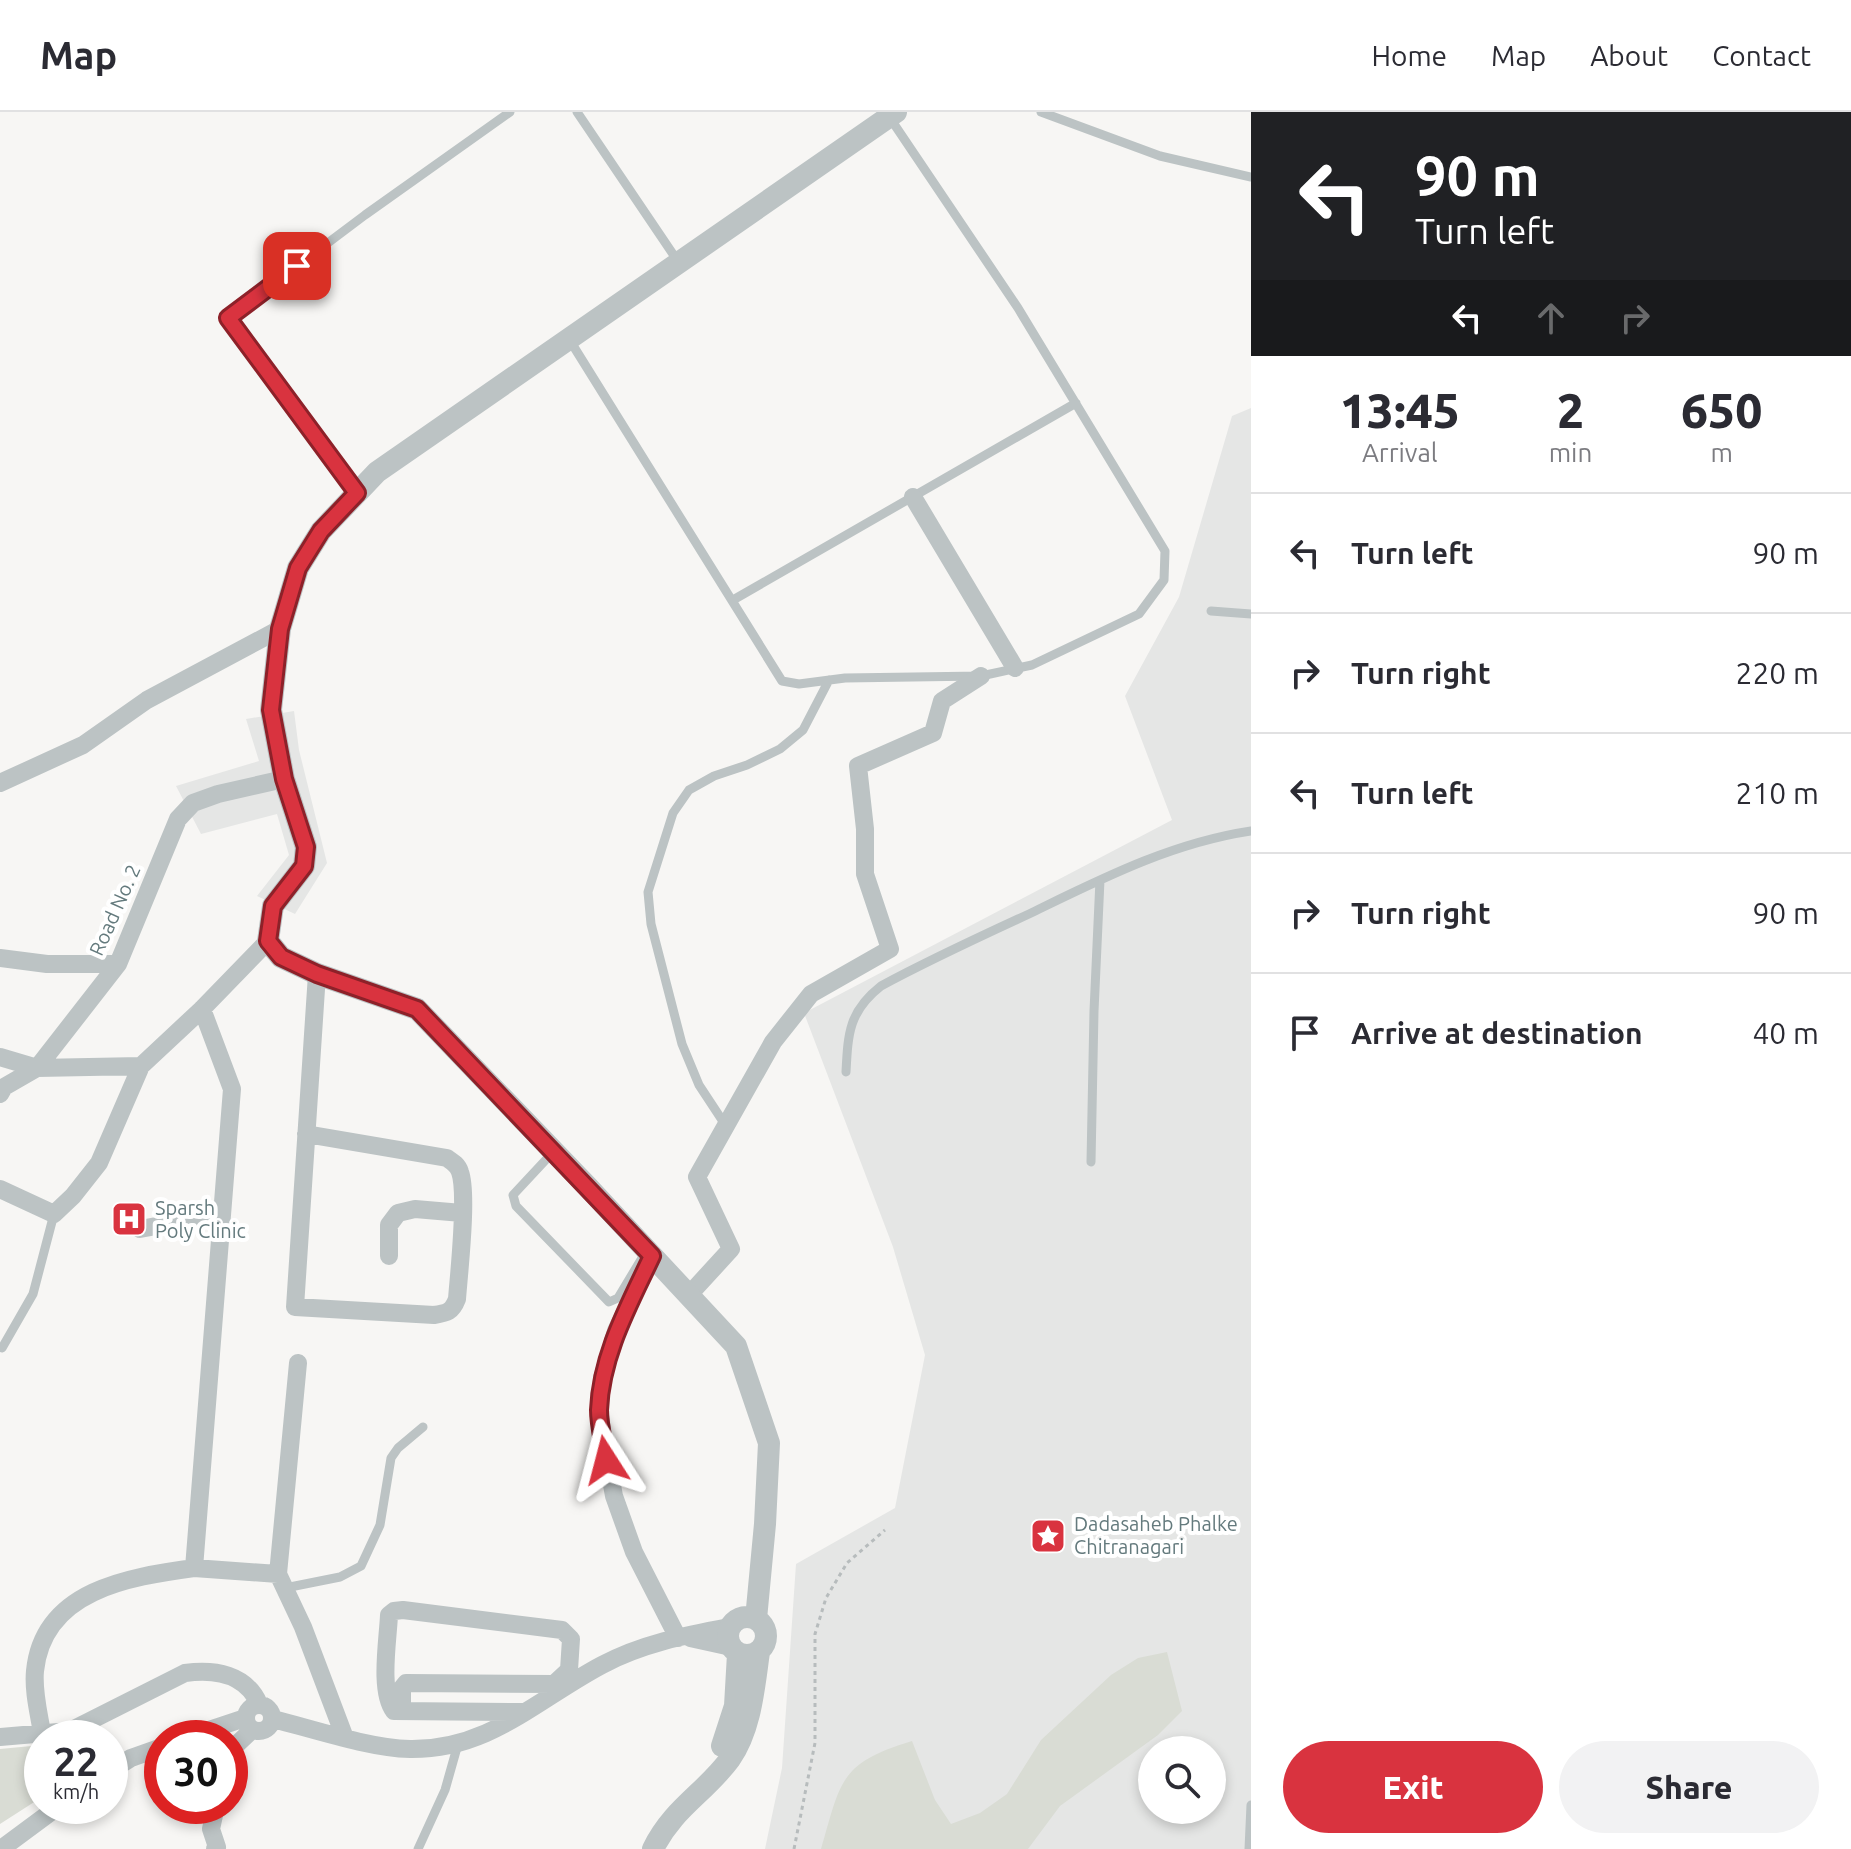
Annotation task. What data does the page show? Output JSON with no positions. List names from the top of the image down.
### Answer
{
  "streets": {
    "street": ["Road No. 2"]
  },
  "places": {
    "hospital": ["Sparsh Poly Clinic"],
    "place": ["Dadasaheb Phalke Chitranagari"]
  },
  "page": {
    "header": "Map",
    "nav": [
      "Home",
      "Map",
      "About",
      "Contact"
    ],
    "turn": ["90 m", "Turn left"],
    "eta": [
      "13:45",
      "Arrival",
      "2",
      "min",
      "650",
      "m"
    ],
    "list": [
      {
        "name": "Turn left",
        "value": "90 m"
      },
      {
        "name": "Turn right",
        "value": "220 m"
      },
      {
        "name": "Turn left",
        "value": "210 m"
      },
      {
        "name": "Turn right",
        "value": "90 m"
      },
      {
        "name": "Arrive at destination",
        "value": "40 m"
      }
    ],
    "speed": "22 km/h",
    "limit": "30",
    "buttons": ["Exit", "Share"]
  }
}
